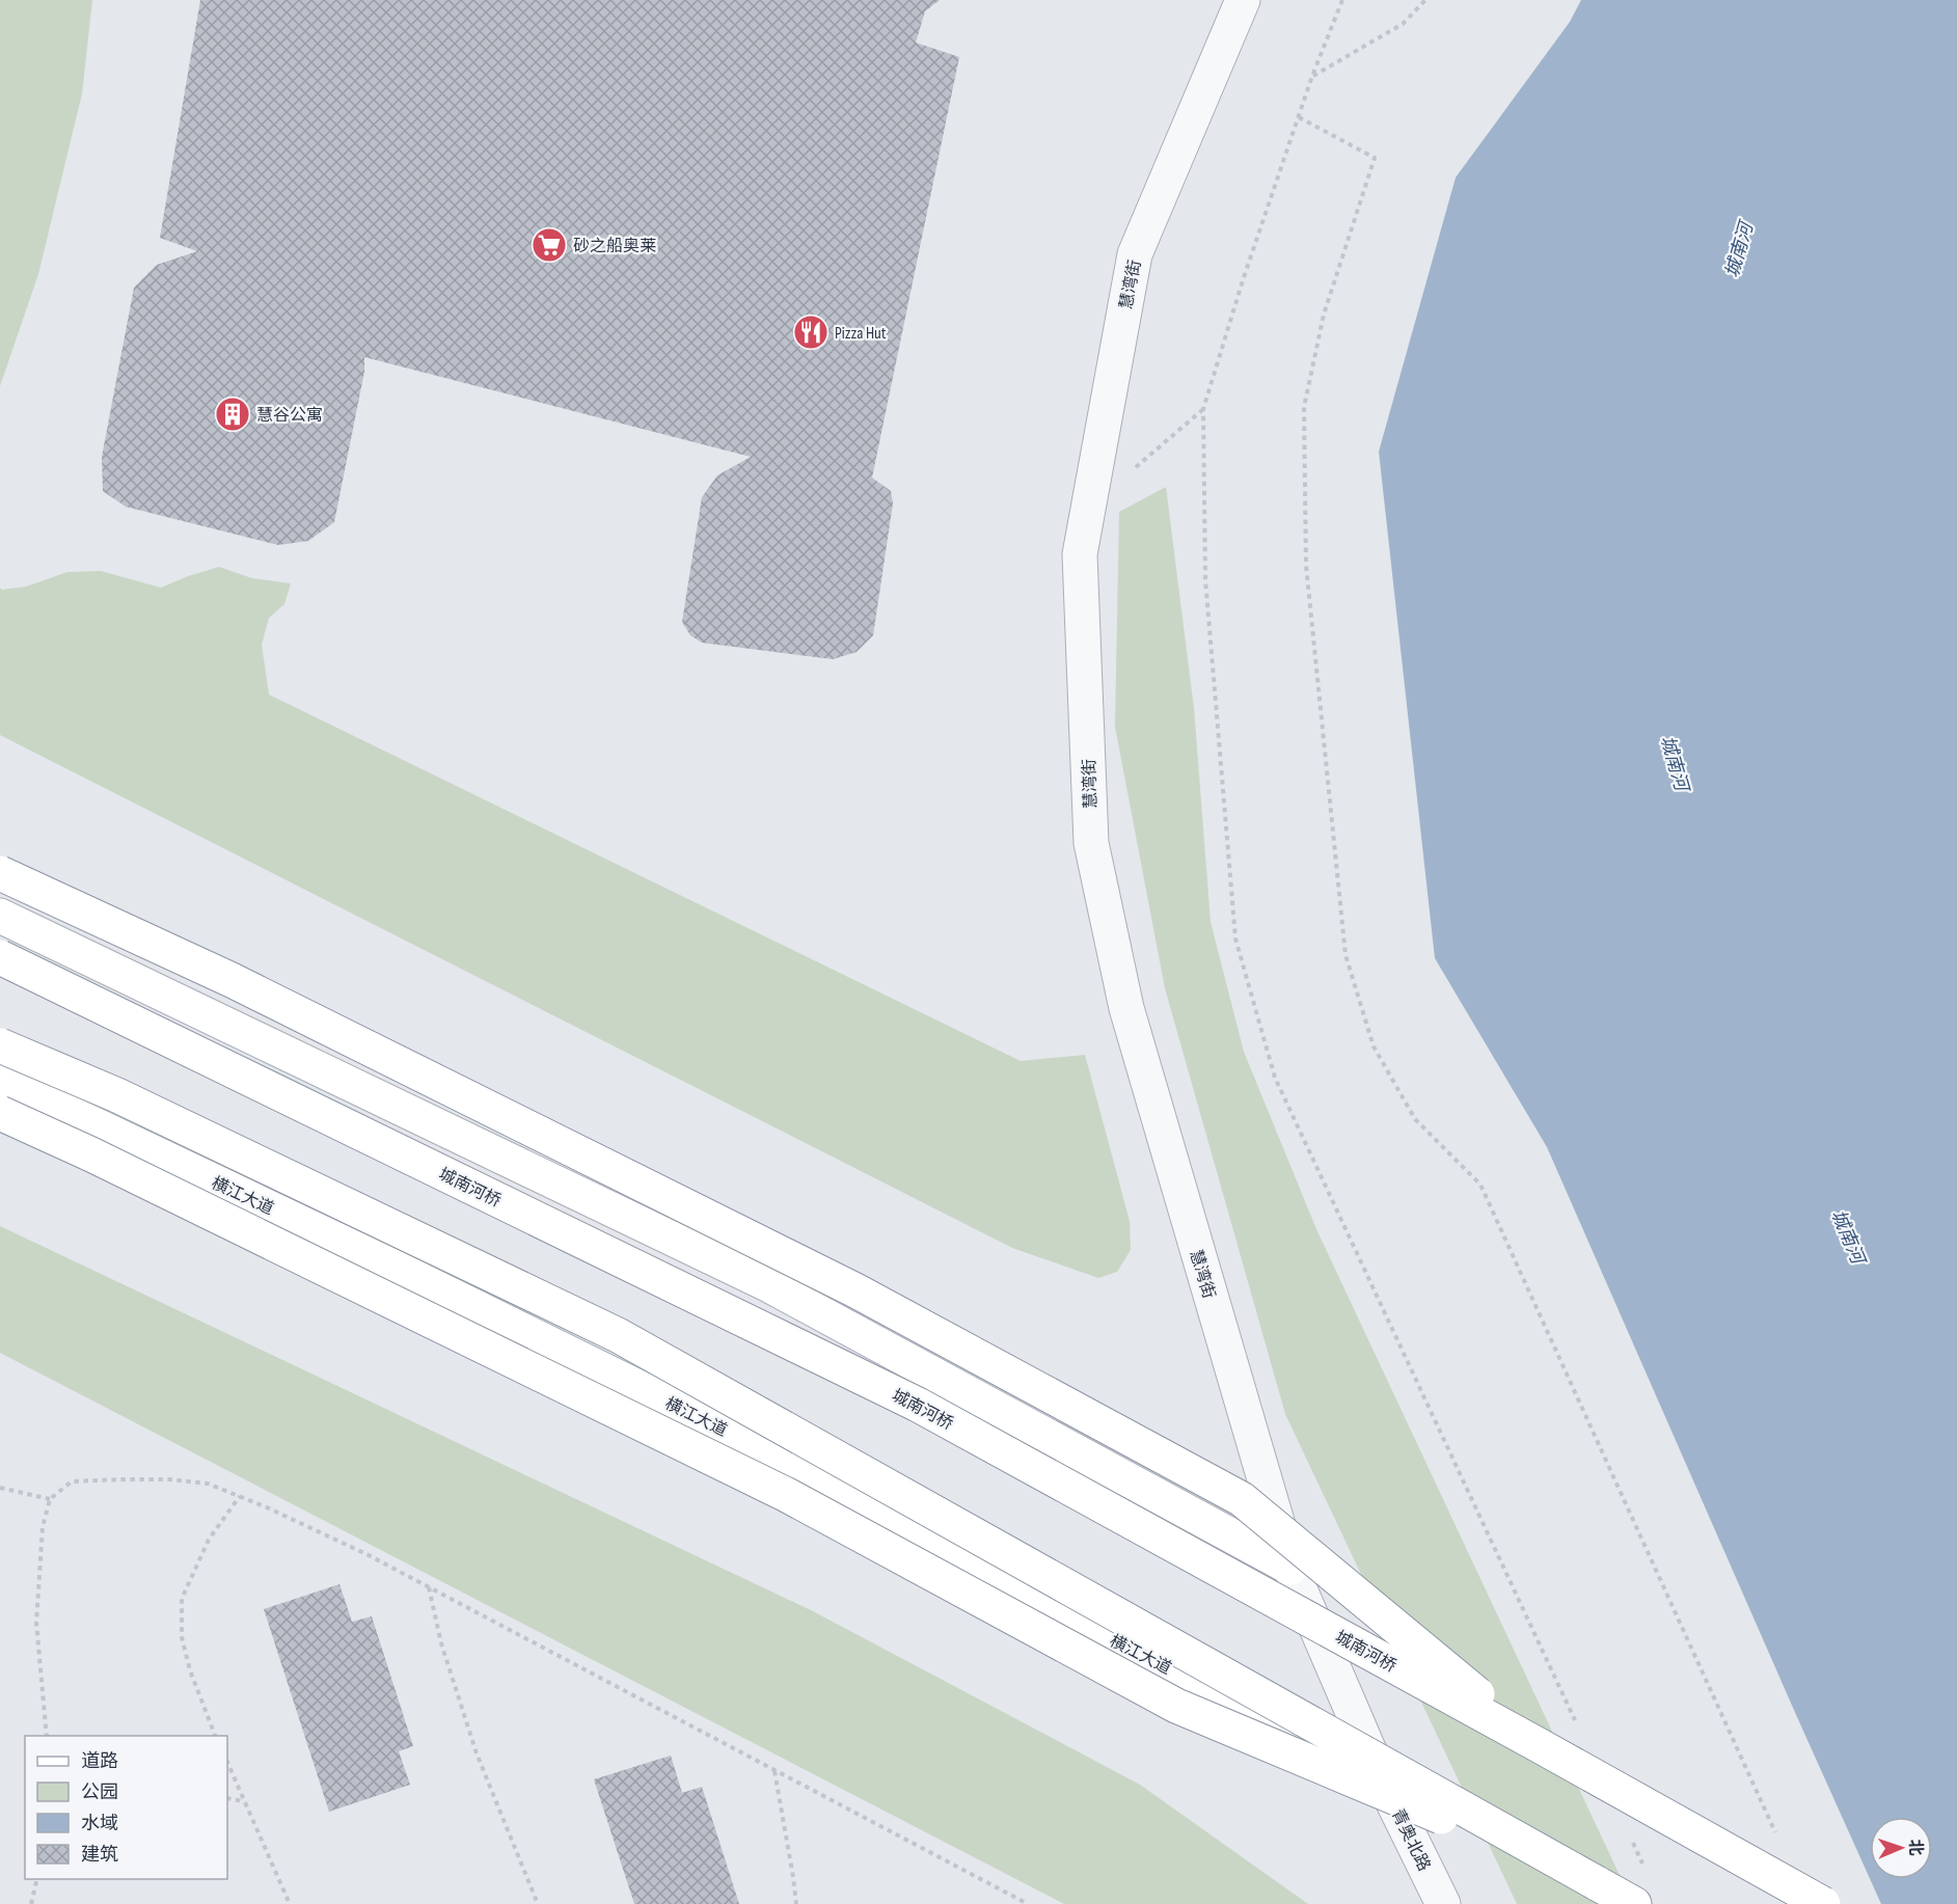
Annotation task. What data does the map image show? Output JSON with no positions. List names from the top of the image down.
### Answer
{
  "streets": {
    "main road": ["城南河桥", "横江大道"],
    "street": ["慧湾街", "青奥北路"]
  },
  "crossings": [
    ["慧湾街", "横江大道"],
    ["慧湾街", "青奥北路"],
    ["横江大道", "青奥北路"]
  ],
  "water": ["城南河"],
  "places": {
    "supermarket": ["砂之船奥莱"],
    "restaurant": ["Pizza Hut"],
    "building": ["慧谷公寓"]
  },
  "legend": [
    "道路",
    "公园",
    "水域",
    "建筑"
  ],
  "north": "right"
}
